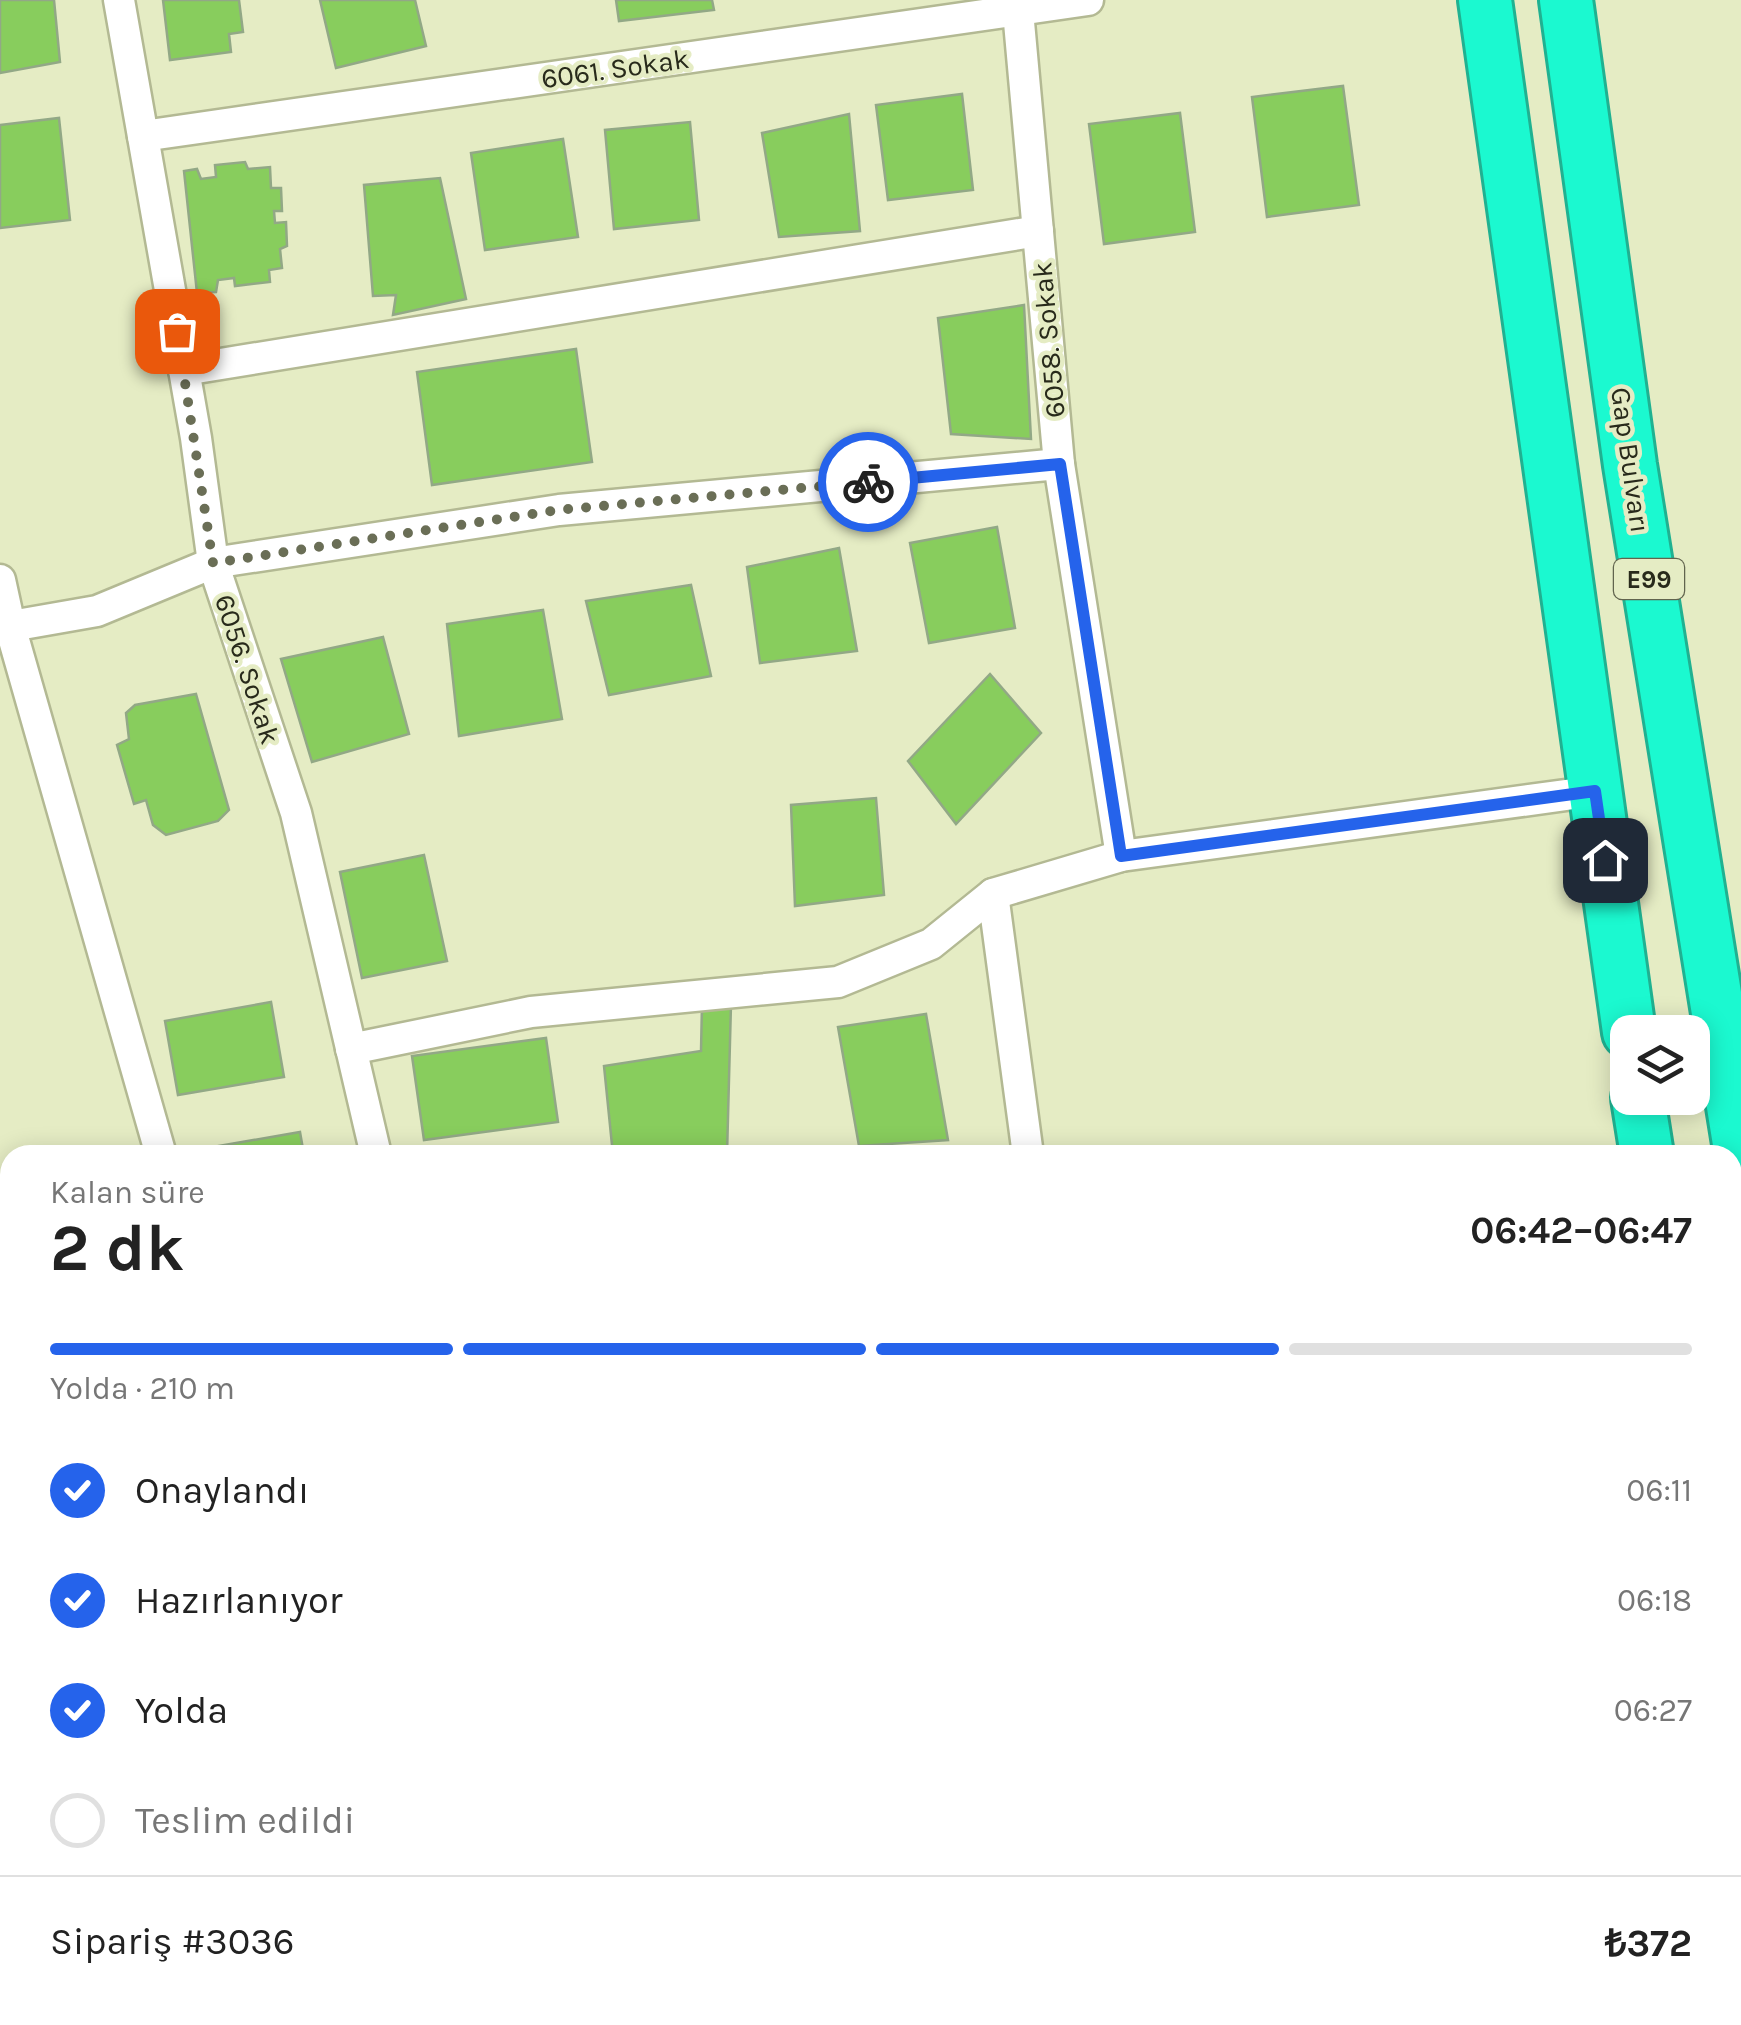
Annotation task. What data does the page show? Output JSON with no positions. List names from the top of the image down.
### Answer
{
  "streets": {
    "highway": ["Gap Bulvarı", "E99"],
    "street": ["6061. Sokak", "6058. Sokak", "6056. Sokak"]
  },
  "crossings": [
    ["6061. Sokak", "6058. Sokak"],
    ["6061. Sokak", "6056. Sokak"]
  ],
  "page": {
    "heading": ["2 dk", "Kalan süre", "06:42–06:47"],
    "panel": ["Sipariş #3036", "₺372"],
    "bar": "Yolda · 210 m",
    "list": [
      ["Onaylandı", "06:11"],
      ["Hazırlanıyor", "06:18"],
      ["Yolda", "06:27"],
      "Teslim edildi"
    ]
  }
}
